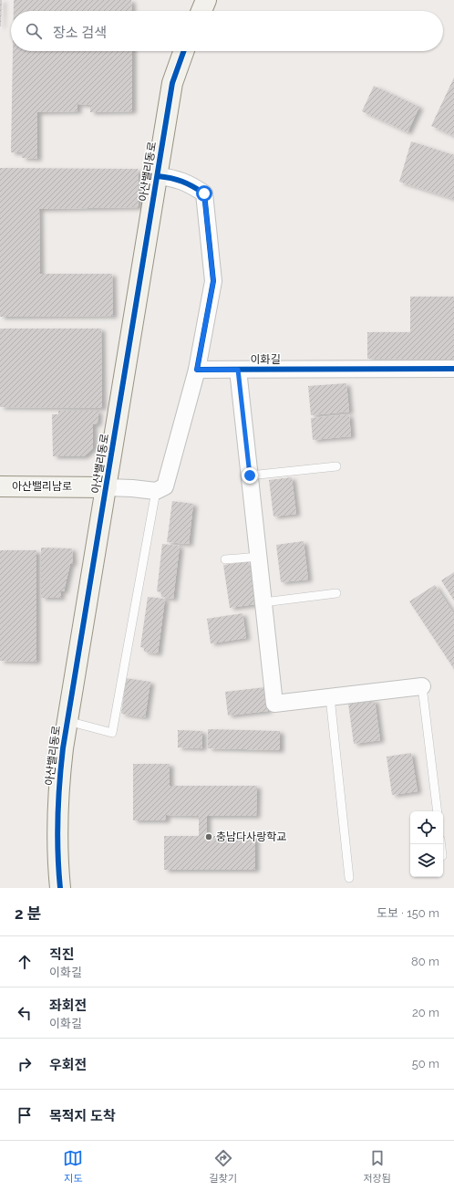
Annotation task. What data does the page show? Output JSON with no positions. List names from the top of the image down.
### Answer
{
  "streets": {
    "street": ["아산밸리동로", "이화길", "아산밸리남로"]
  },
  "crossings": [
    ["아산밸리동로", "아산밸리남로"]
  ],
  "places": ["충남다사랑학교"],
  "page": {
    "search": "장소 검색",
    "heading": ["2 분", "도보 · 150 m"],
    "list": [
      ["직진", "이화길", "80 m"],
      ["좌회전", "이화길", "20 m"],
      ["우회전", "50 m"],
      "목적지 도착"
    ],
    "nav": ["지도", "길찾기", "저장됨"]
  }
}
